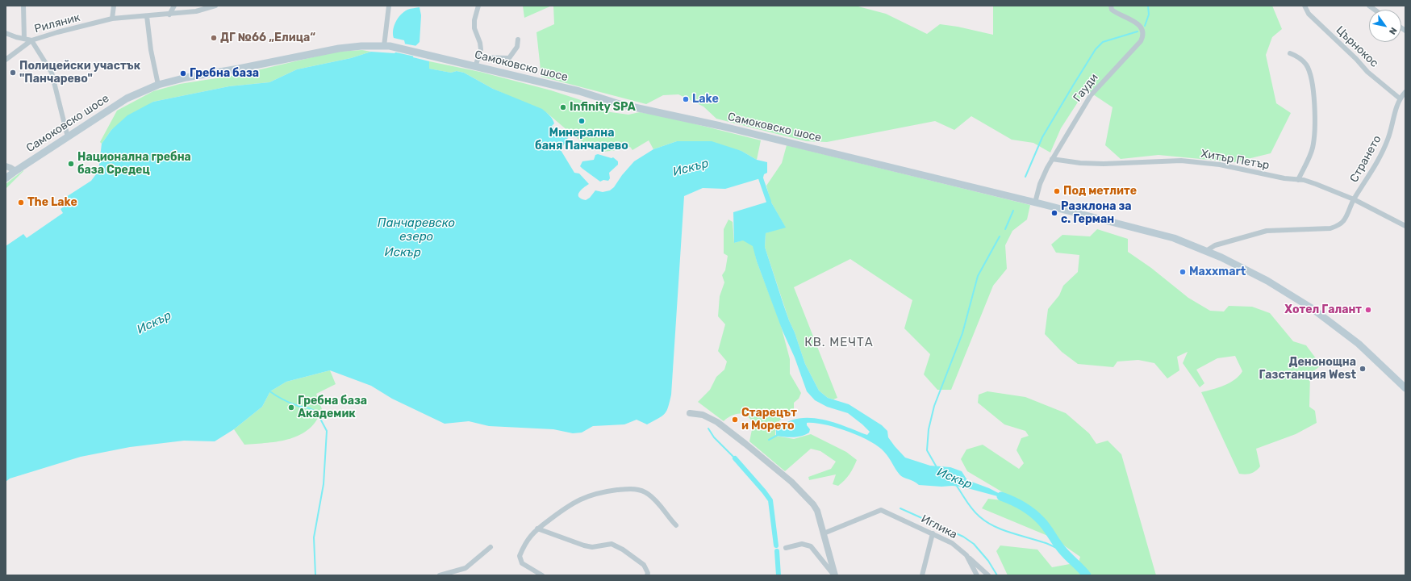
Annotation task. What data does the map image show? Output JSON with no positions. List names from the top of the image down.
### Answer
{
  "streets": {
    "main road": ["Самоковско шосе"],
    "street": [
      "Риляник",
      "Църнокос",
      "Гауди",
      "Странето",
      "Хитър Петър",
      "Иглика"
    ]
  },
  "crossings": [
    ["Църнокос", "Странето"],
    ["Самоковско шосе", "Гауди"],
    ["Самоковско шосе", "Странето"],
    ["Гауди", "Хитър Петър"],
    ["Странето", "Хитър Петър"]
  ],
  "districts": ["КВ. МЕЧТА"],
  "water": ["Искър", "Панчаревско езеро"],
  "places": [
    "ДГ №66 „Елица“",
    "Полицейски участък \"Панчарево\"",
    "Гребна база",
    "Lake",
    "Infinity SPA",
    "Минерална баня Панчарево",
    "Национална гребна база Средец",
    "Под метлите",
    "The Lake",
    "Разклона за с. Герман",
    "Maxxmart",
    "Хотел Галант",
    "Денонощна Газстанция West",
    "Гребна база Академик",
    "Старецът и Морето"
  ],
  "north": "bottom right"
}
